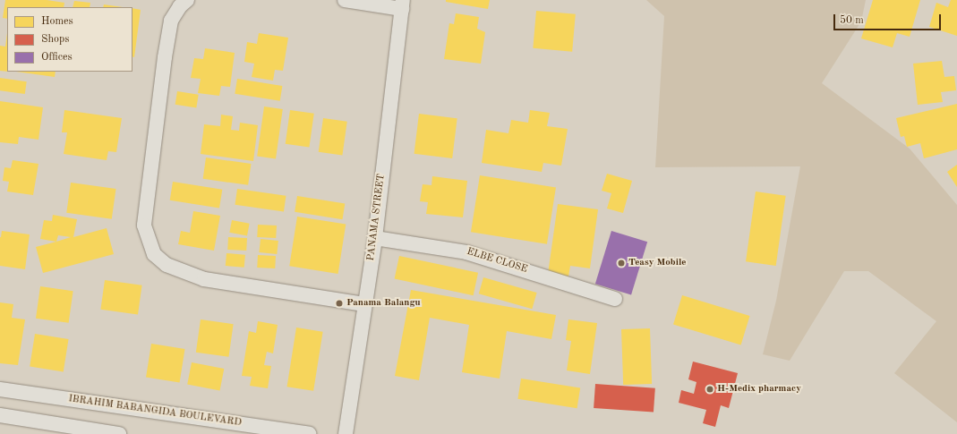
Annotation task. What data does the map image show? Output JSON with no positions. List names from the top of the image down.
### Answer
{
  "streets": {
    "street": ["PANAMA STREET", "ELBE CLOSE", "IBRAHIM BABANGIDA BOULEVARD"]
  },
  "crossings": [
    ["PANAMA STREET", "ELBE CLOSE"]
  ],
  "places": ["Teasy Mobile", "Panama Balangu", "H-Medix pharmacy"],
  "legend": ["Homes", "Shops", "Offices"],
  "scale_bar": "50 m"
}
